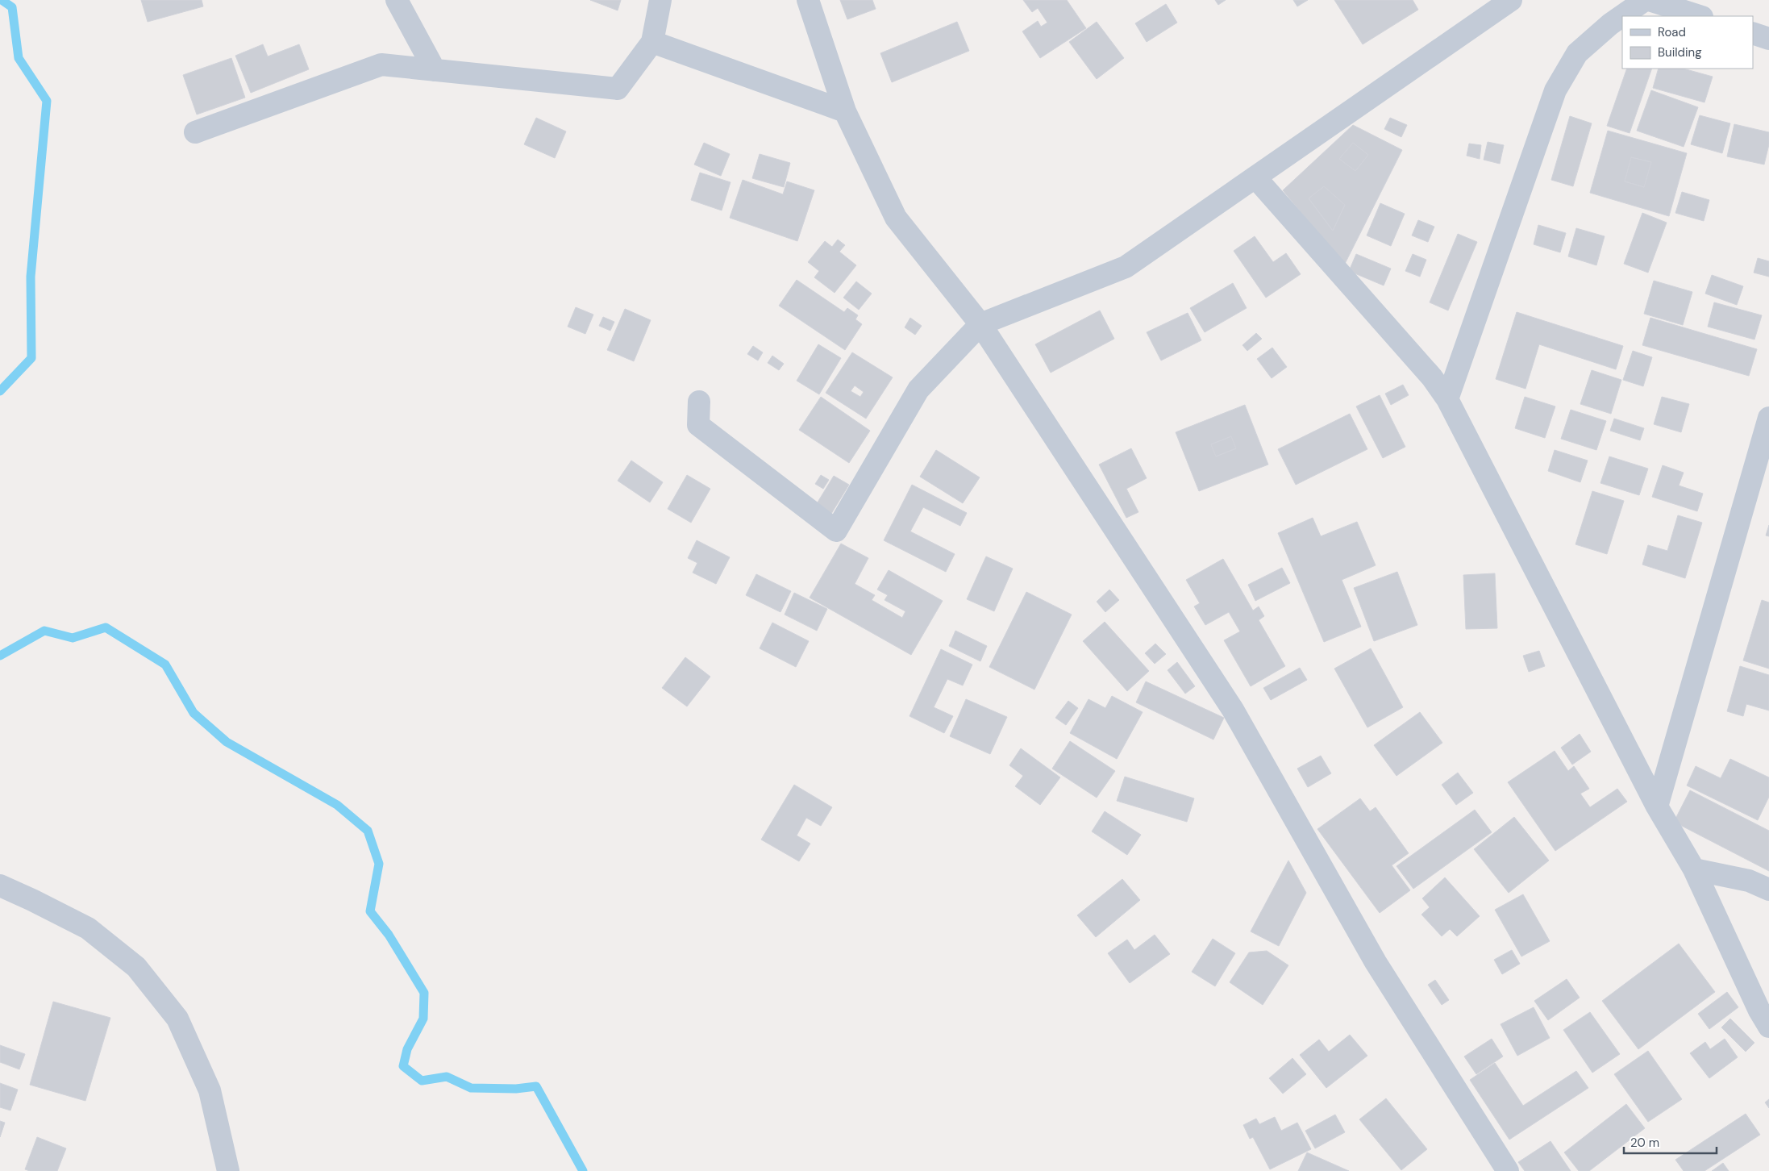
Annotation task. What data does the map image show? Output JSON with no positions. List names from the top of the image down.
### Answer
{
  "legend": ["Road", "Building"],
  "scale_bar": "20 m"
}
